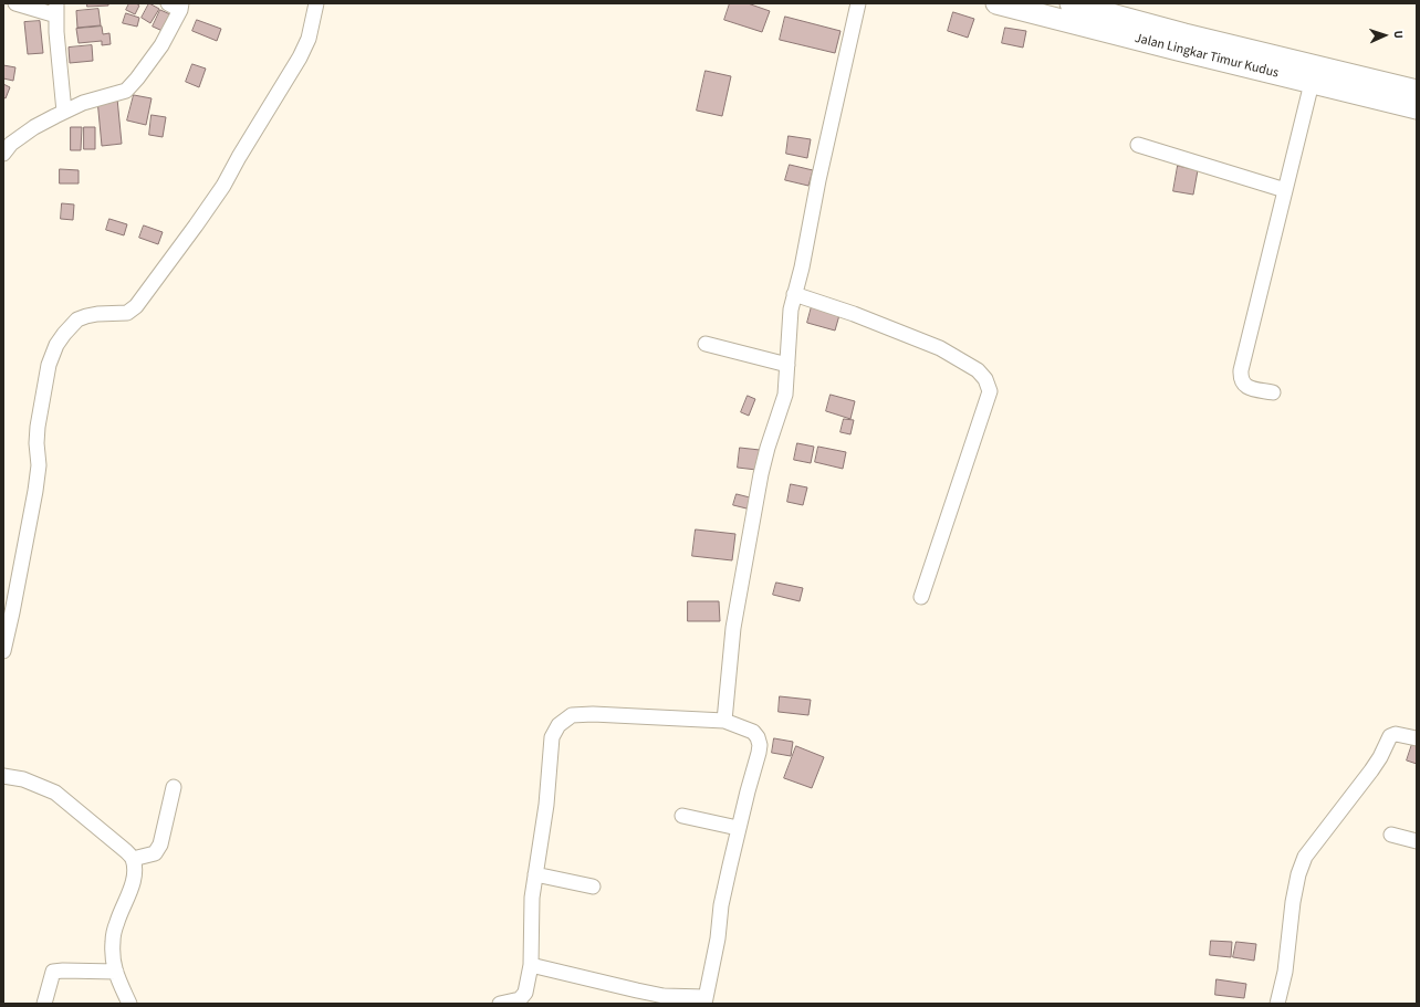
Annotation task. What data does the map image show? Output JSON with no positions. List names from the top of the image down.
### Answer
{
  "streets": {
    "highway": ["Jalan Lingkar Timur Kudus"]
  },
  "north": "right"
}
